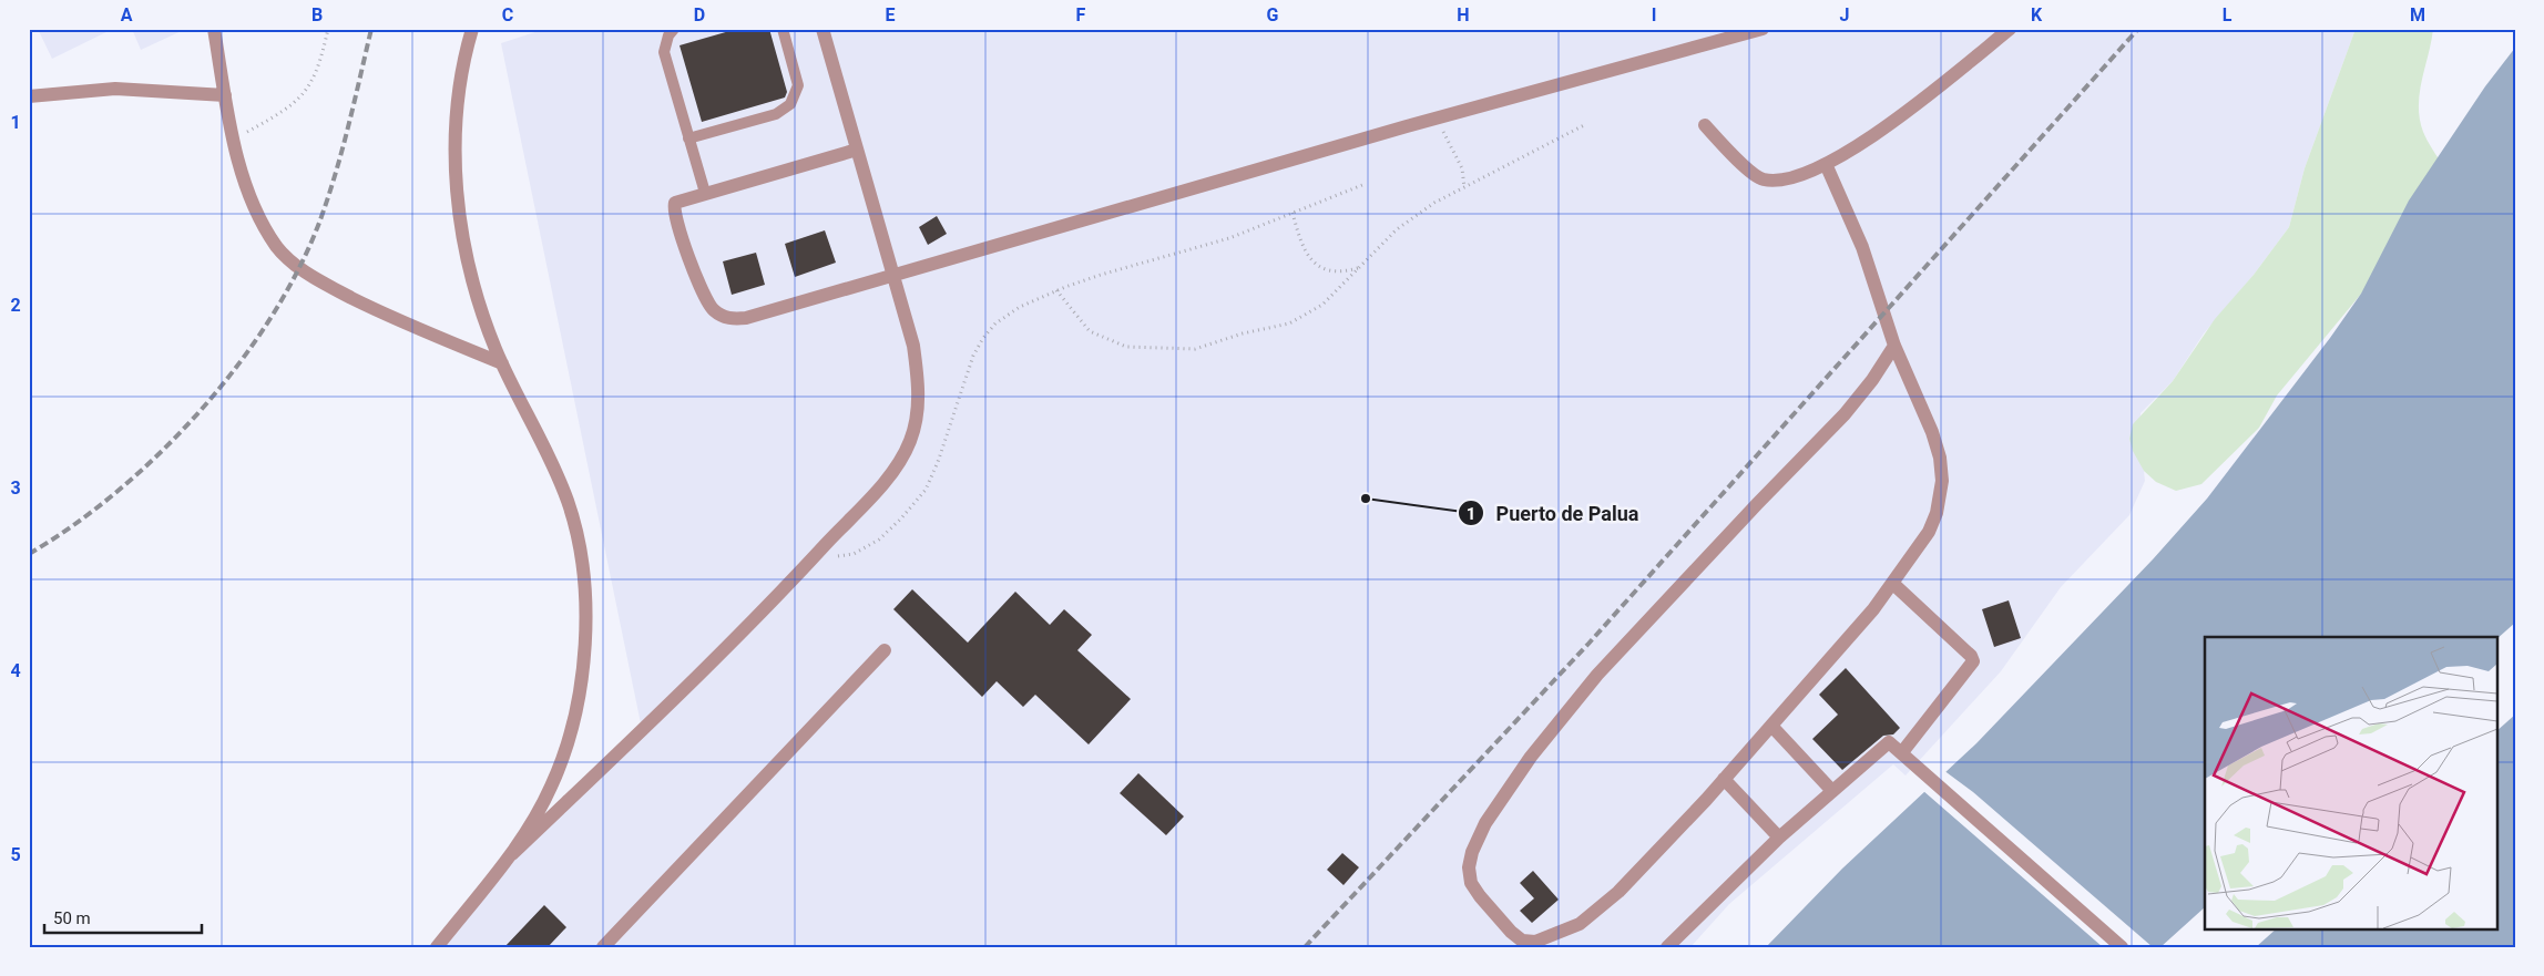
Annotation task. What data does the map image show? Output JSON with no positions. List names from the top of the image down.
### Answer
{
  "places": ["Puerto de Palua"],
  "scale_bar": "50 m",
  "grid": {
    "columns": [
      "A",
      "B",
      "C",
      "D",
      "E",
      "F",
      "G",
      "H",
      "I",
      "J",
      "K",
      "L",
      "M"
    ],
    "rows": [
      "1",
      "2",
      "3",
      "4",
      "5"
    ]
  }
}
